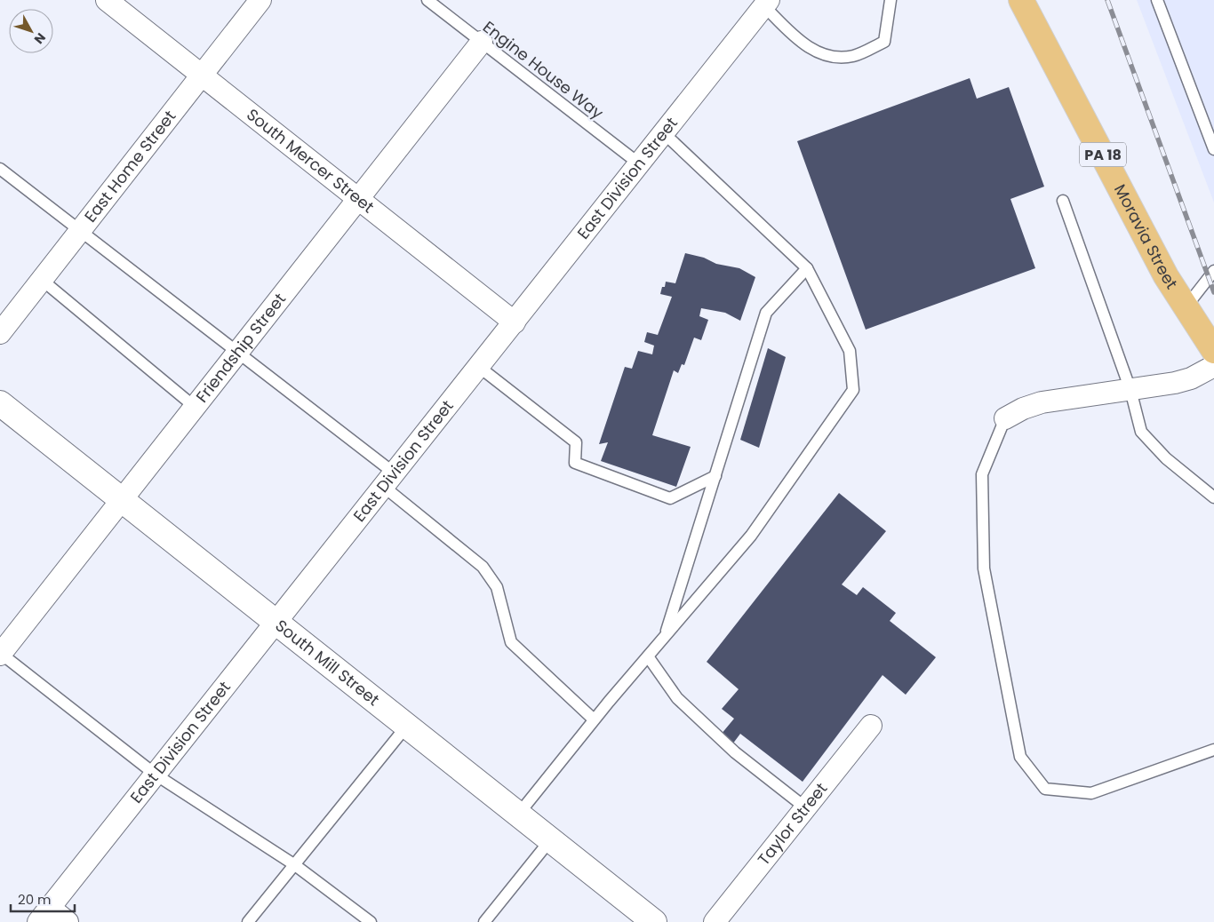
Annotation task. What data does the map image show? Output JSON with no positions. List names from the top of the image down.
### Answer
{
  "streets": {
    "main road": ["PA 18", "Moravia Street"],
    "street": [
      "South Mercer Street",
      "East Home Street",
      "East Division Street",
      "Friendship Street",
      "South Mill Street",
      "Taylor Street"
    ],
    "lane": ["Engine House Way"]
  },
  "crossings": [
    ["Engine House Way", "East Division Street"],
    ["Engine House Way", "Friendship Street"],
    ["PA 18", "Moravia Street"],
    ["South Mercer Street", "East Home Street"],
    ["South Mercer Street", "East Division Street"],
    ["South Mercer Street", "Friendship Street"],
    ["East Division Street", "South Mill Street"],
    ["Friendship Street", "South Mill Street"]
  ],
  "scale_bar": "20 m",
  "north": "bottom right"
}
